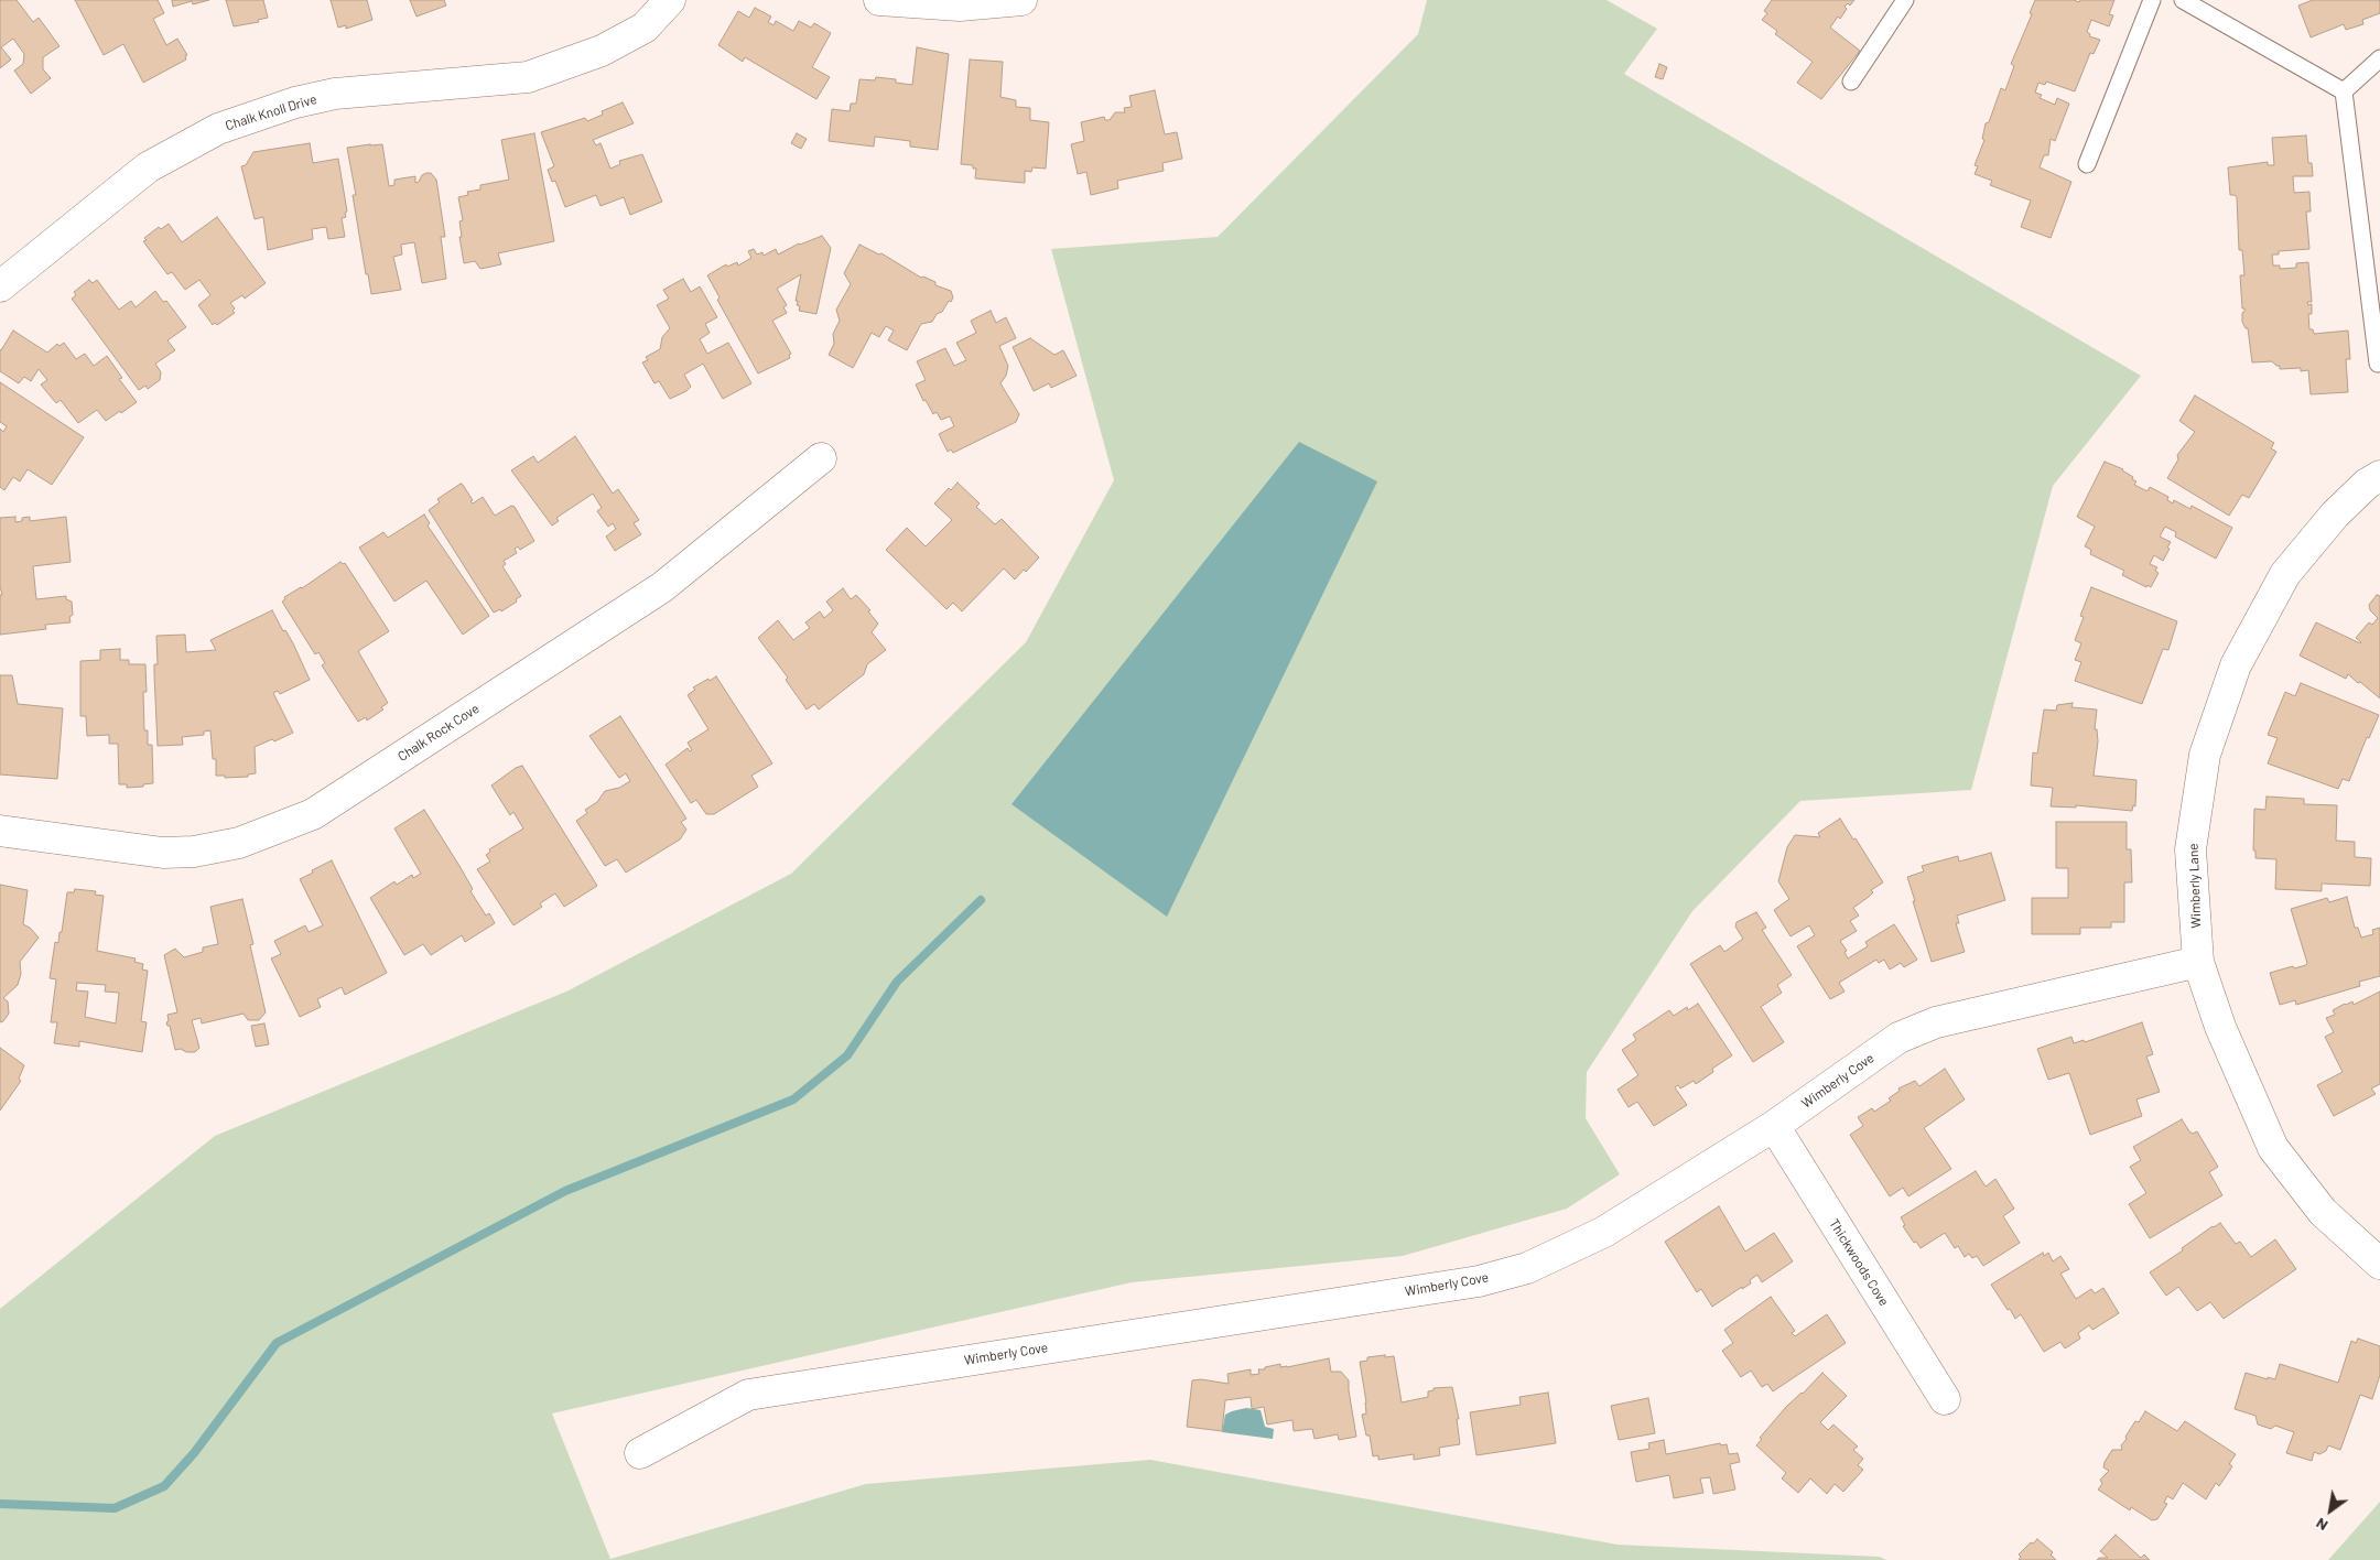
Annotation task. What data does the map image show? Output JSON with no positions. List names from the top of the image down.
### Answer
{
  "streets": {
    "street": [
      "Chalk Knoll Drive",
      "Chalk Rock Cove",
      "Wimberly Lane",
      "Wimberly Cove",
      "Thickwoods Cove"
    ]
  },
  "crossings": [
    ["Wimberly Lane", "Wimberly Cove"],
    ["Wimberly Cove", "Thickwoods Cove"]
  ],
  "north": "bottom left"
}
